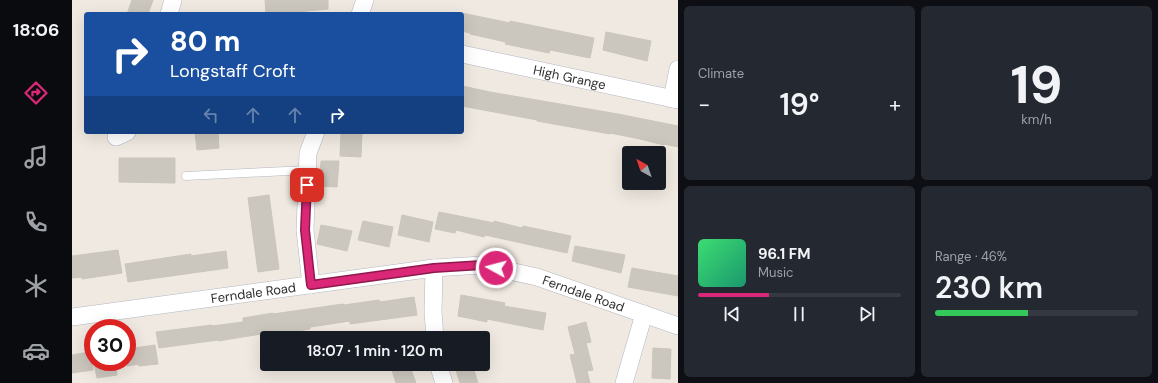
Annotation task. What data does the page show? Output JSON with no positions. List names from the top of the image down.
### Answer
{
  "streets": {
    "street": ["High Grange", "Ferndale Road"]
  },
  "north": "top left",
  "page": {
    "tabs": "18:06",
    "tile": [
      "Climate",
      ["19", "km/h"],
      ["Range · 46%", "230 km"]
    ],
    "turn": ["80 m", "Longstaff Croft"],
    "heat": ["−", "19°", "+"],
    "song": ["96.1 FM", "Music"],
    "limit": "30",
    "trip": "18:07 · 1 min · 120 m"
  }
}
